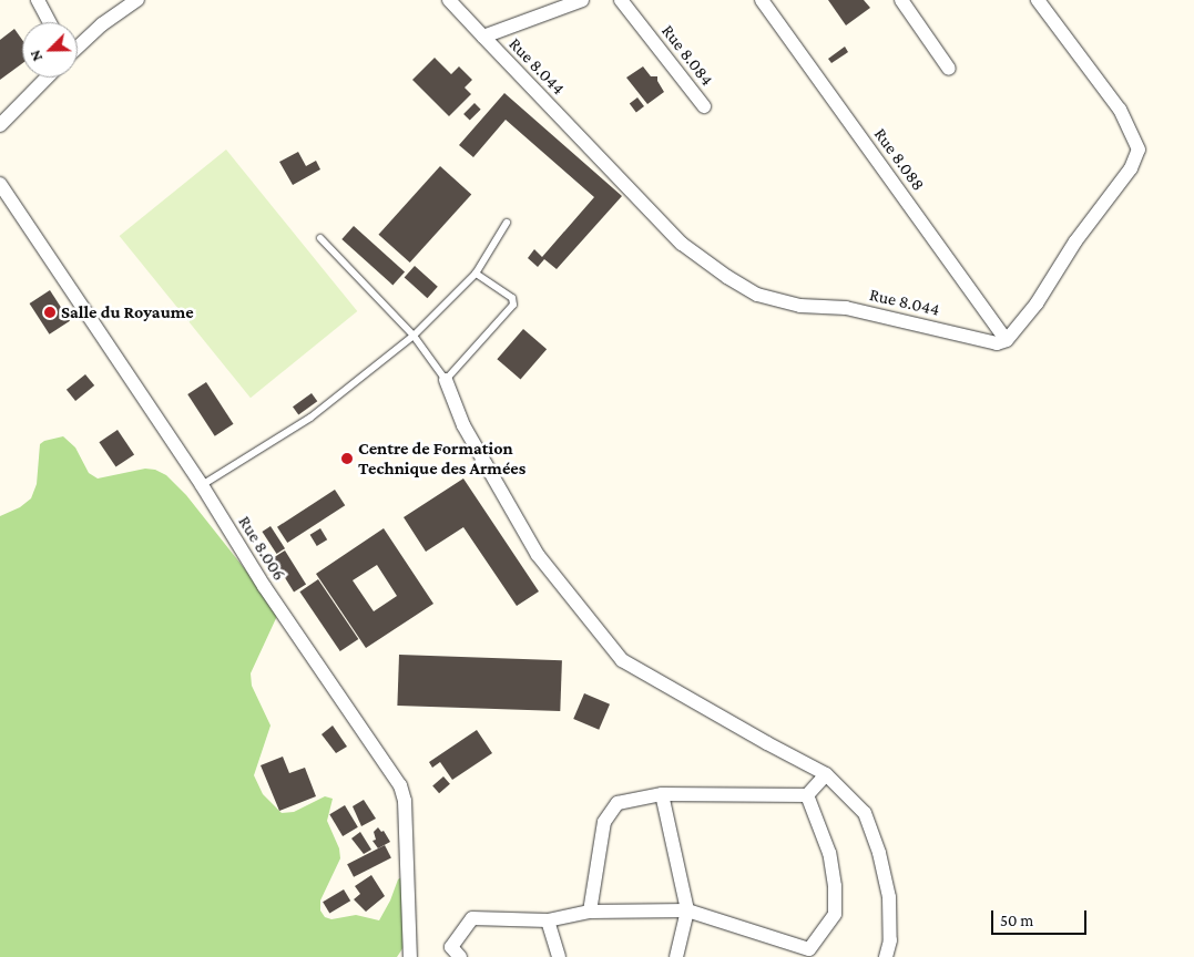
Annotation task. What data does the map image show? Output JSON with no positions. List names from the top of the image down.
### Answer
{
  "streets": {
    "street": [
      "Rue 8.084",
      "Rue 8.044",
      "Rue 8.088",
      "Rue 8.006"
    ]
  },
  "crossings": [
    ["Rue 8.044", "Rue 8.088"]
  ],
  "places": ["Salle du Royaume", "Centre de Formation Technique des Armées"],
  "scale_bar": "50 m",
  "north": "bottom left"
}
